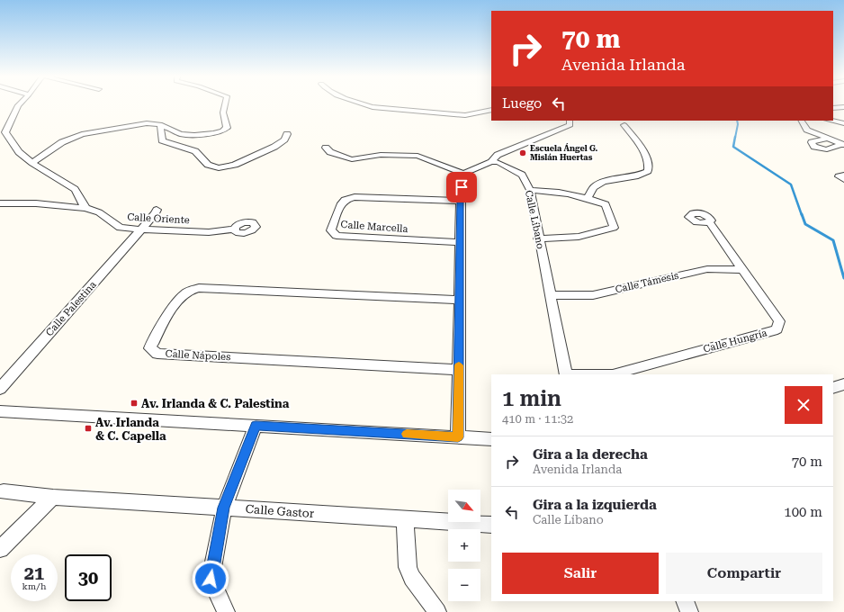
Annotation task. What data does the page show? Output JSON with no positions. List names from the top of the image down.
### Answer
{
  "streets": {
    "street": [
      "Calle Oriente",
      "Calle Líbano",
      "Calle Marcella",
      "Calle Támesis",
      "Calle Palestina",
      "Calle Hungría",
      "Calle Nápoles",
      "Calle Gastor"
    ]
  },
  "crossings": [
    ["Calle Oriente", "Calle Palestina"],
    ["Calle Líbano", "Calle Támesis"],
    ["Calle Támesis", "Calle Hungría"]
  ],
  "places": {
    "other": ["Escuela Ángel G. Mislán Huertas"],
    "transit": ["Av. Irlanda & C. Palestina", "Av. Irlanda & C. Capella"]
  },
  "north": "bottom right",
  "page": {
    "turn": ["70 m", "Avenida Irlanda"],
    "then": "Luego",
    "heading": ["1 min", "410 m · 11:32"],
    "list": [
      {
        "name": "Gira a la derecha",
        "note": "Avenida Irlanda",
        "value": "70 m"
      },
      {
        "name": "Gira a la izquierda",
        "note": "Calle Líbano",
        "value": "100 m"
      }
    ],
    "map_buttons": ["+", "−"],
    "buttons": ["Salir", "Compartir"],
    "speed": "21 km/h",
    "limit": "30"
  }
}
